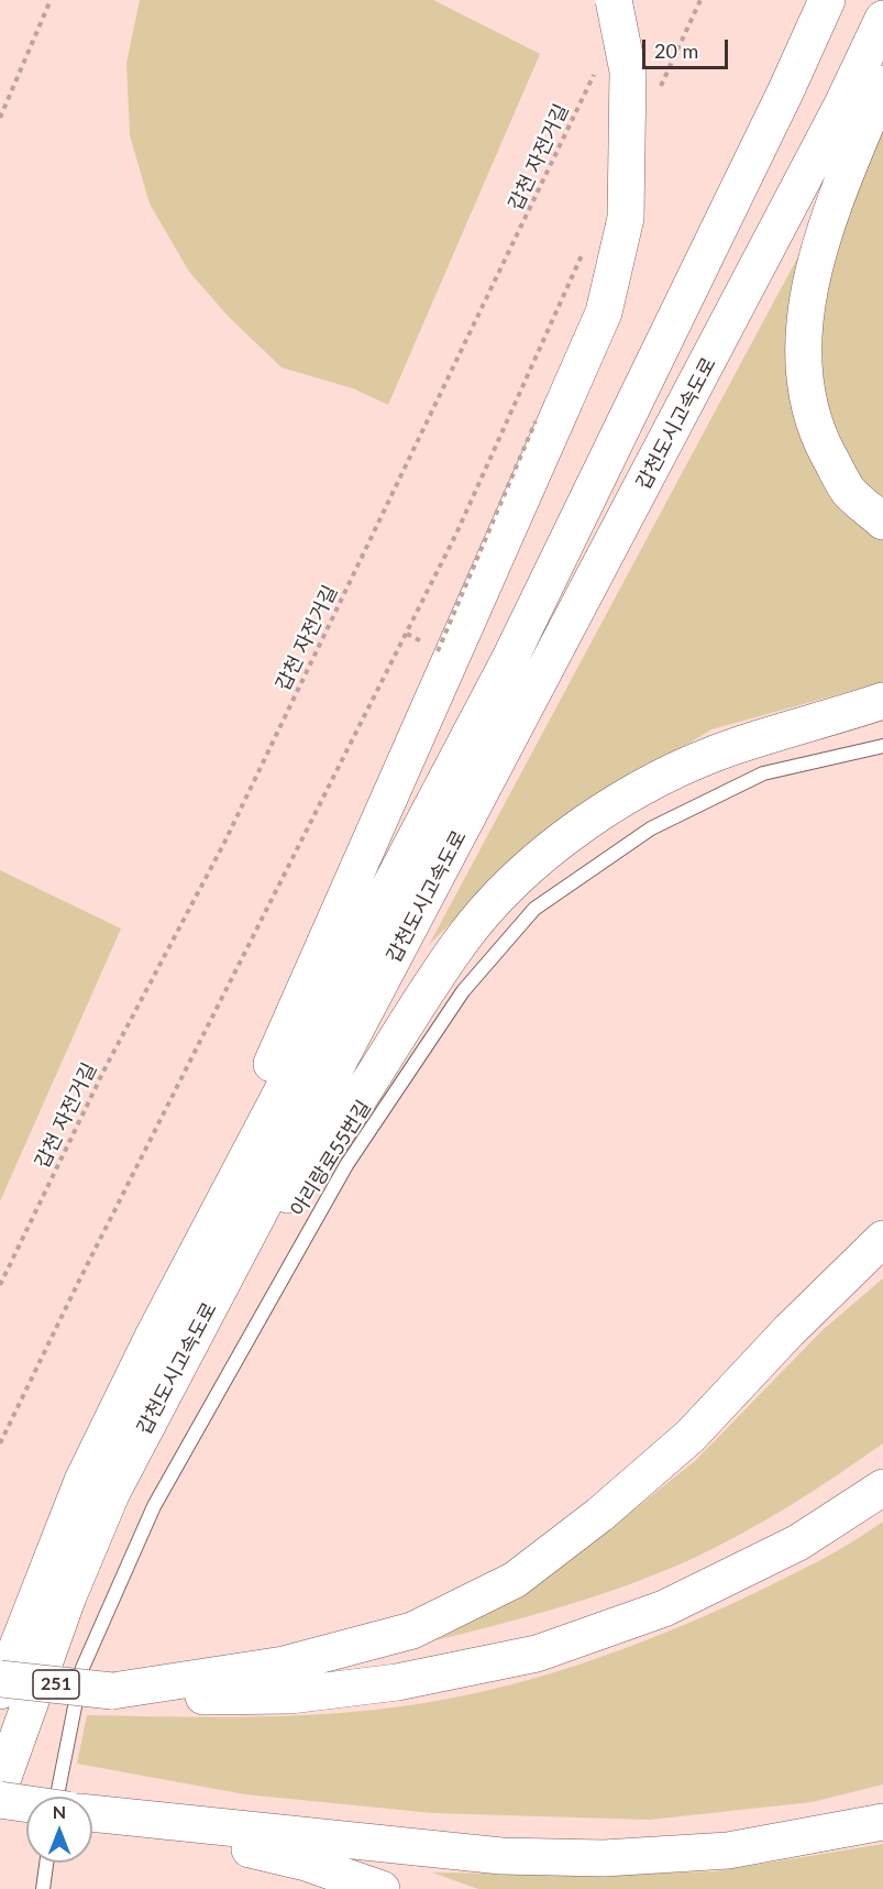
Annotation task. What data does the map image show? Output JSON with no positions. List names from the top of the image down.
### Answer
{
  "streets": {
    "highway": ["갑천도시고속도로", "251"],
    "lane": ["아리랑로55번길"],
    "path": ["갑천 자전거길"]
  },
  "scale_bar": "20 m",
  "north": "top"
}
